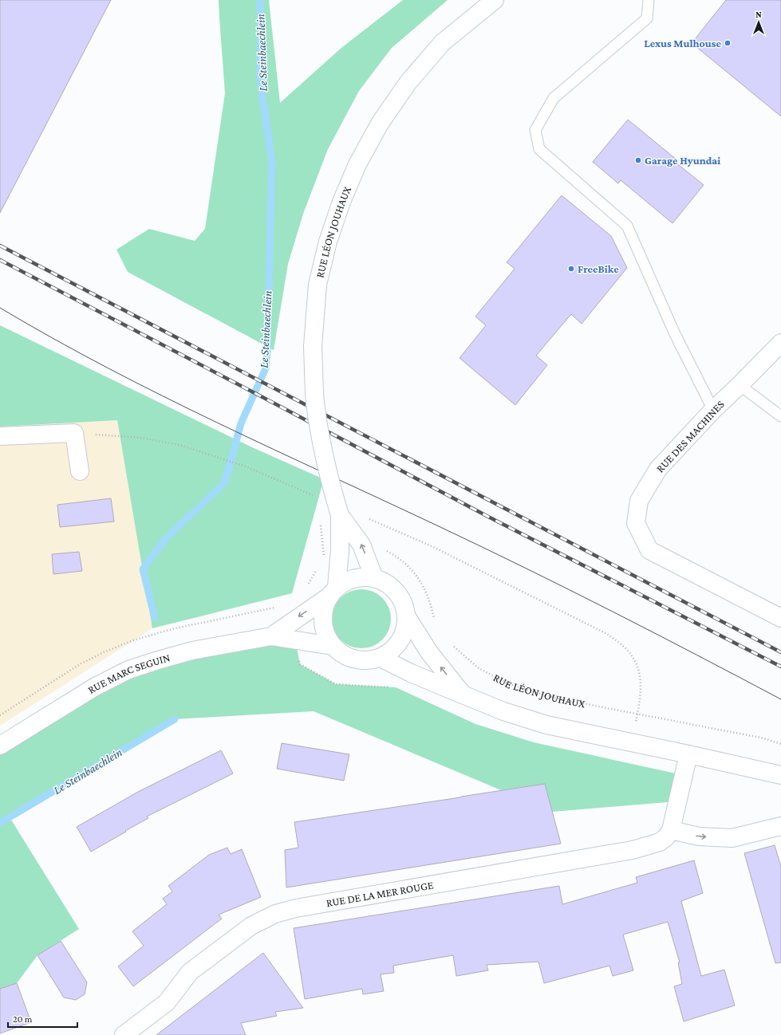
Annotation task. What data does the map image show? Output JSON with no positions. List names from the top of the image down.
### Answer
{
  "streets": {
    "street": [
      "RUE LÉON JOUHAUX",
      "RUE DES MACHINES",
      "RUE MARC SEGUIN",
      "RUE DE LA MER ROUGE"
    ]
  },
  "crossings": [
    ["RUE LÉON JOUHAUX", "RUE MARC SEGUIN"]
  ],
  "water": ["Le Steinbaechlein"],
  "places": ["Lexus Mulhouse", "Garage Hyundai", "FreeBike"],
  "scale_bar": "20 m",
  "north": "top"
}
